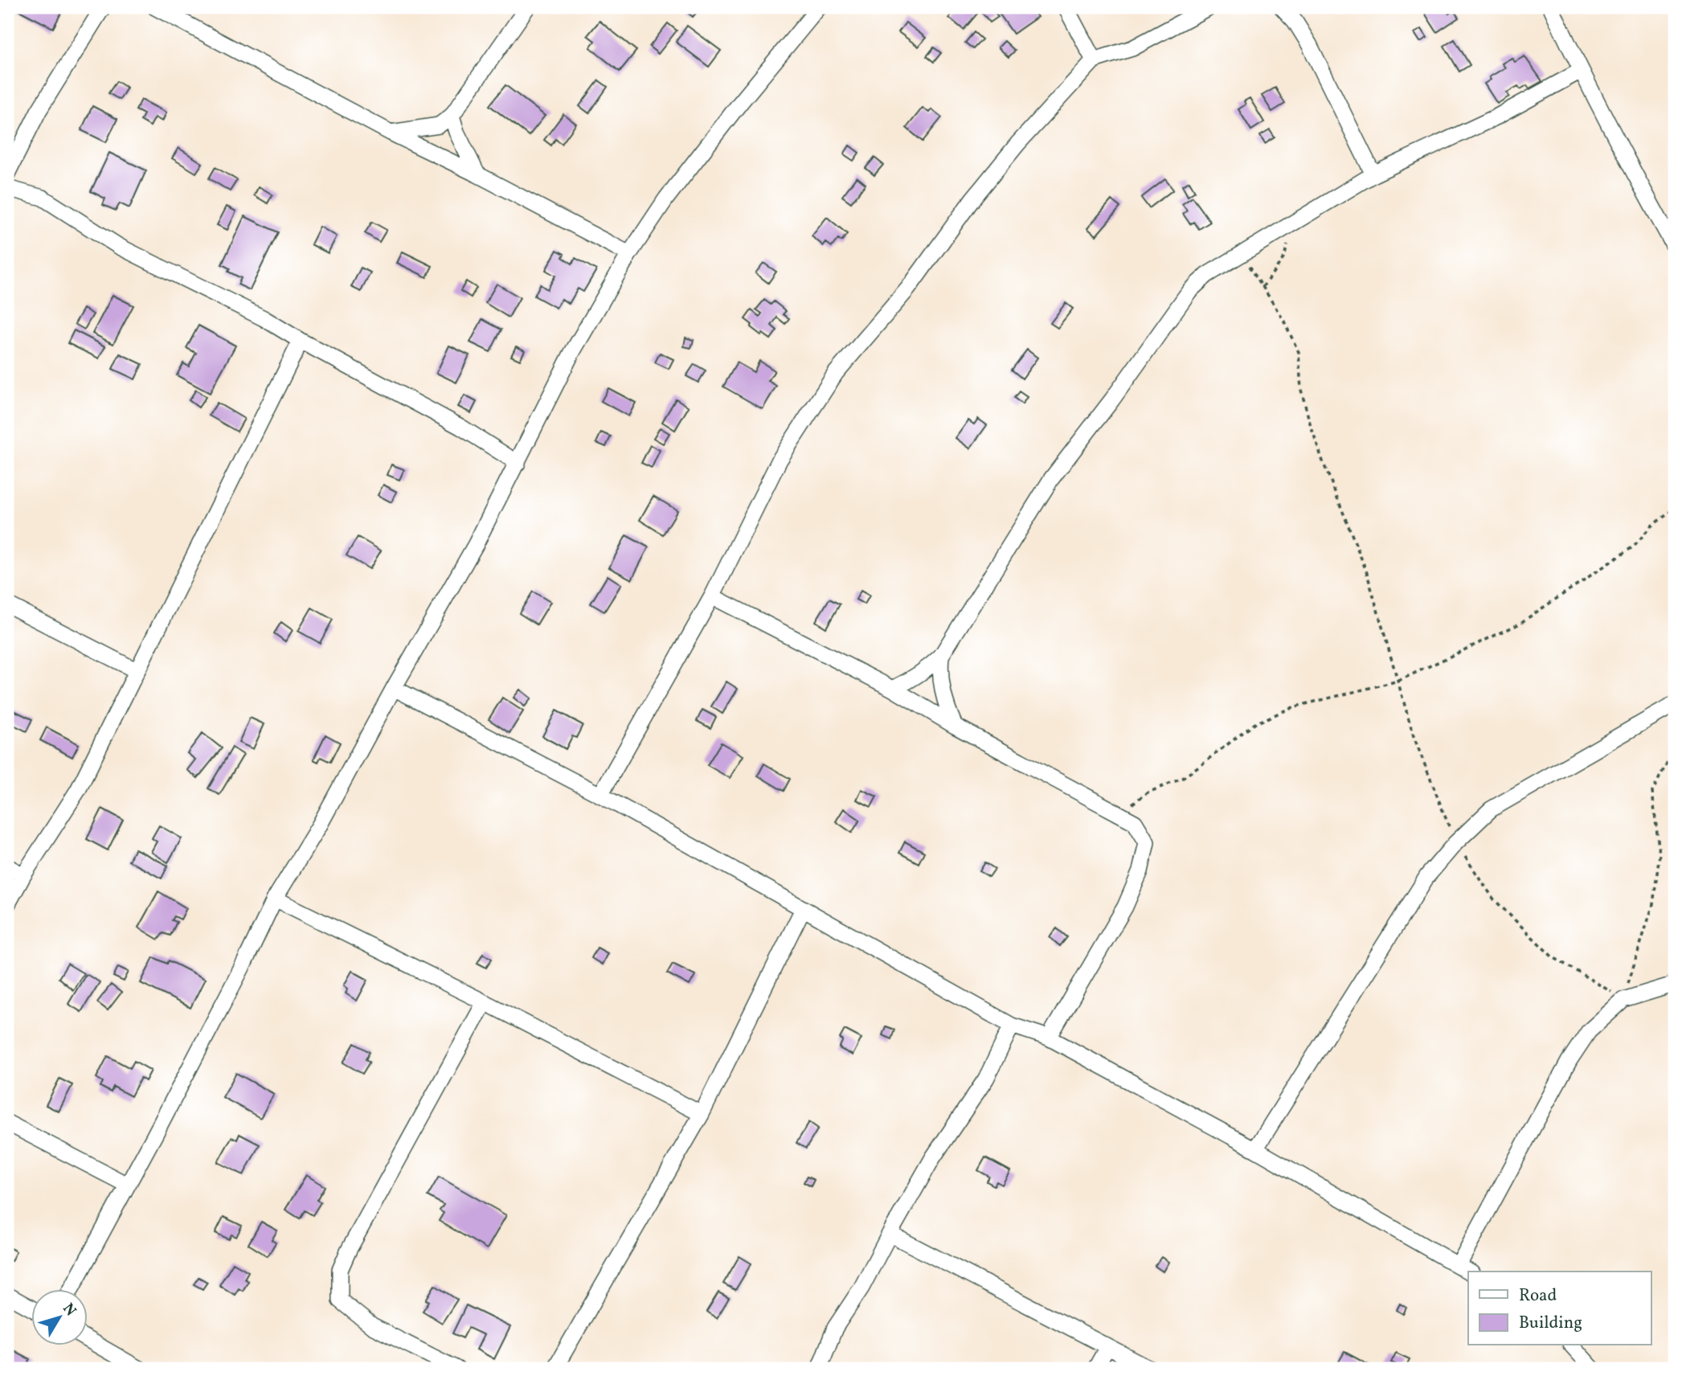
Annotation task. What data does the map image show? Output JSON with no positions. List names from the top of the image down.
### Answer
{
  "legend": ["Road", "Building"],
  "north": "top right"
}
